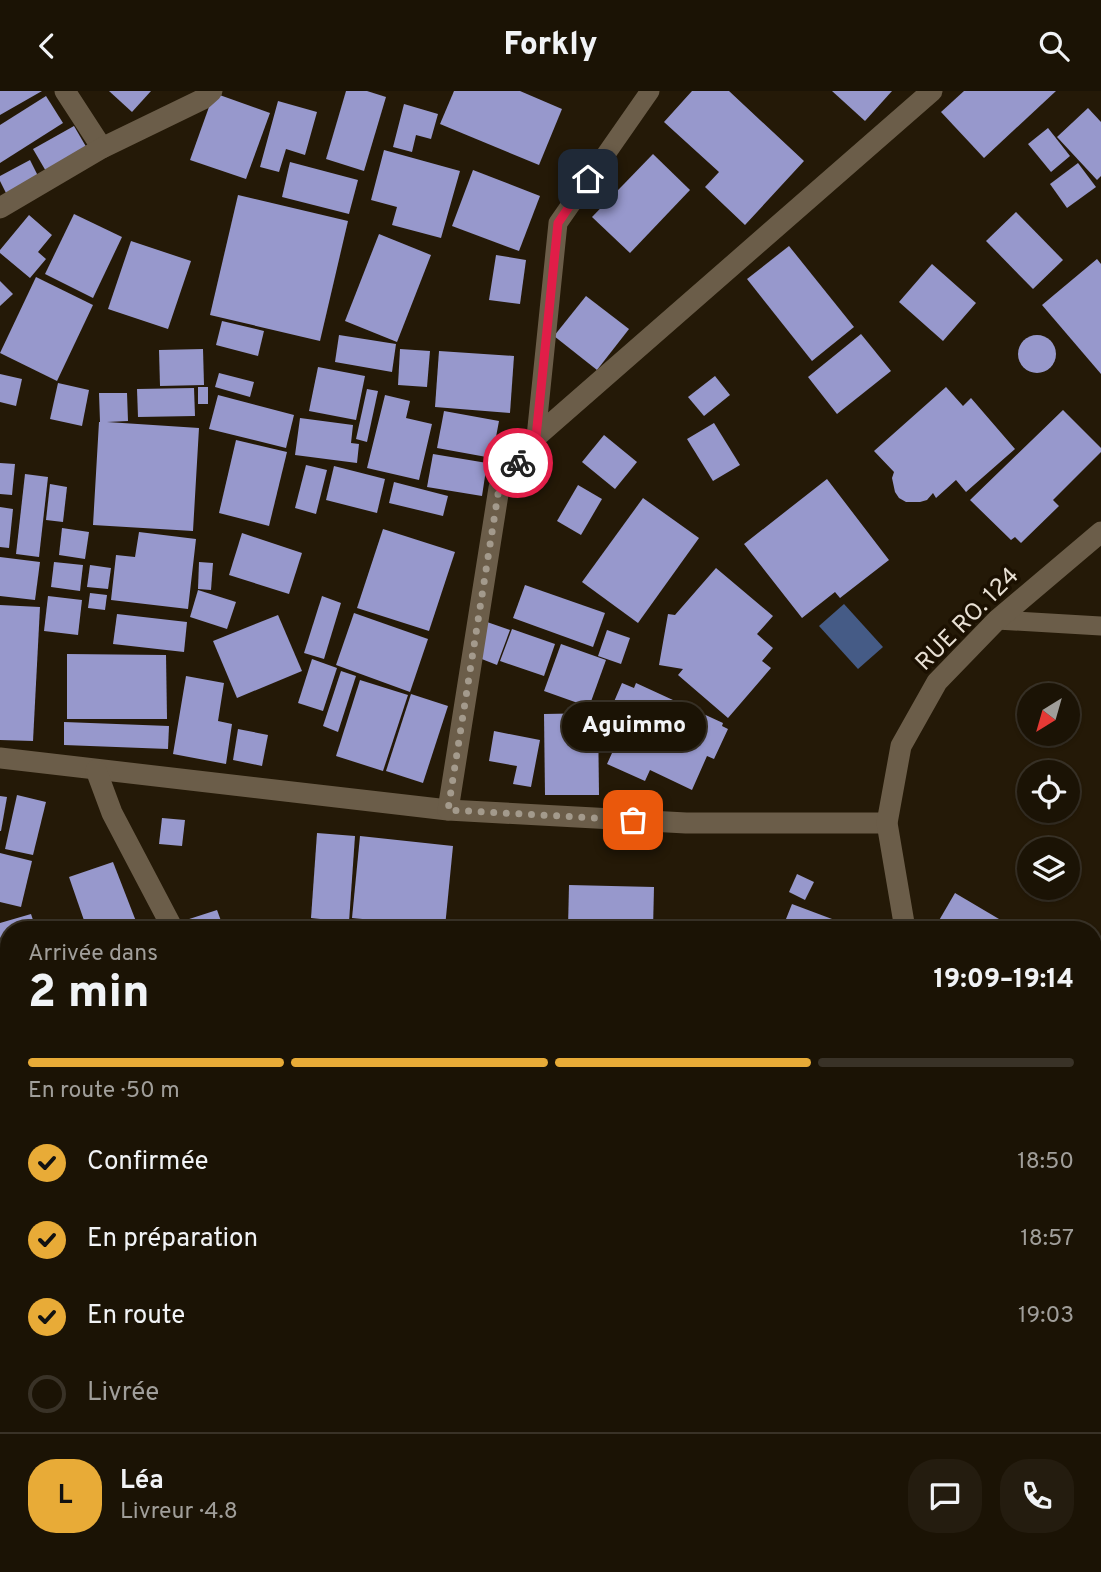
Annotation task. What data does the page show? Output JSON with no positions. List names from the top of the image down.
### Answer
{
  "streets": {
    "street": ["RUE RO. 124"]
  },
  "places": ["Aguimmo"],
  "north": "bottom left",
  "page": {
    "header": "Forkly",
    "bubble": "Aguimmo",
    "heading": ["2 min", "Arrivée dans", "19:09–19:14"],
    "panel": ["Léa", "Livreur · 4.8"],
    "bar": "En route · 50 m",
    "list": [
      ["Confirmée", "18:50"],
      ["En préparation", "18:57"],
      ["En route", "19:03"],
      "Livrée"
    ],
    "round": "L"
  }
}
